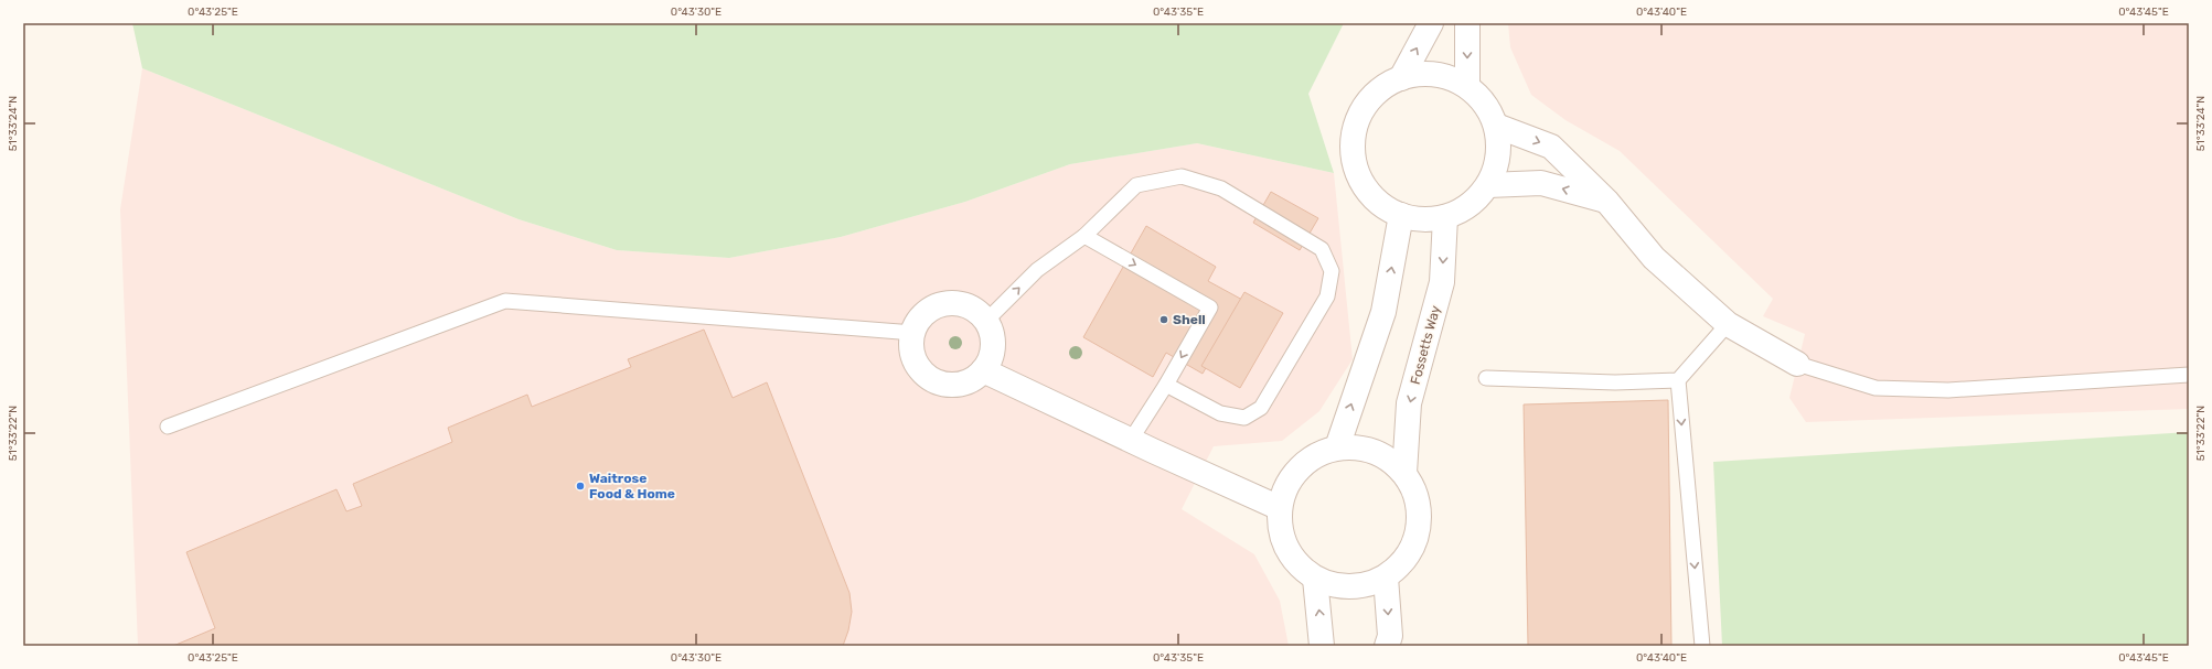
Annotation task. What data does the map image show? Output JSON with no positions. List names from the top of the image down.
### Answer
{
  "streets": {
    "street": ["Fossetts Way"]
  },
  "places": ["Shell", "Waitrose Food & Home"],
  "coordinates": [
    "0°43'25\"E",
    "0°43'30\"E",
    "0°43'35\"E",
    "0°43'40\"E",
    "0°43'45\"E",
    "51°33'24\"N",
    "51°33'22\"N"
  ]
}
